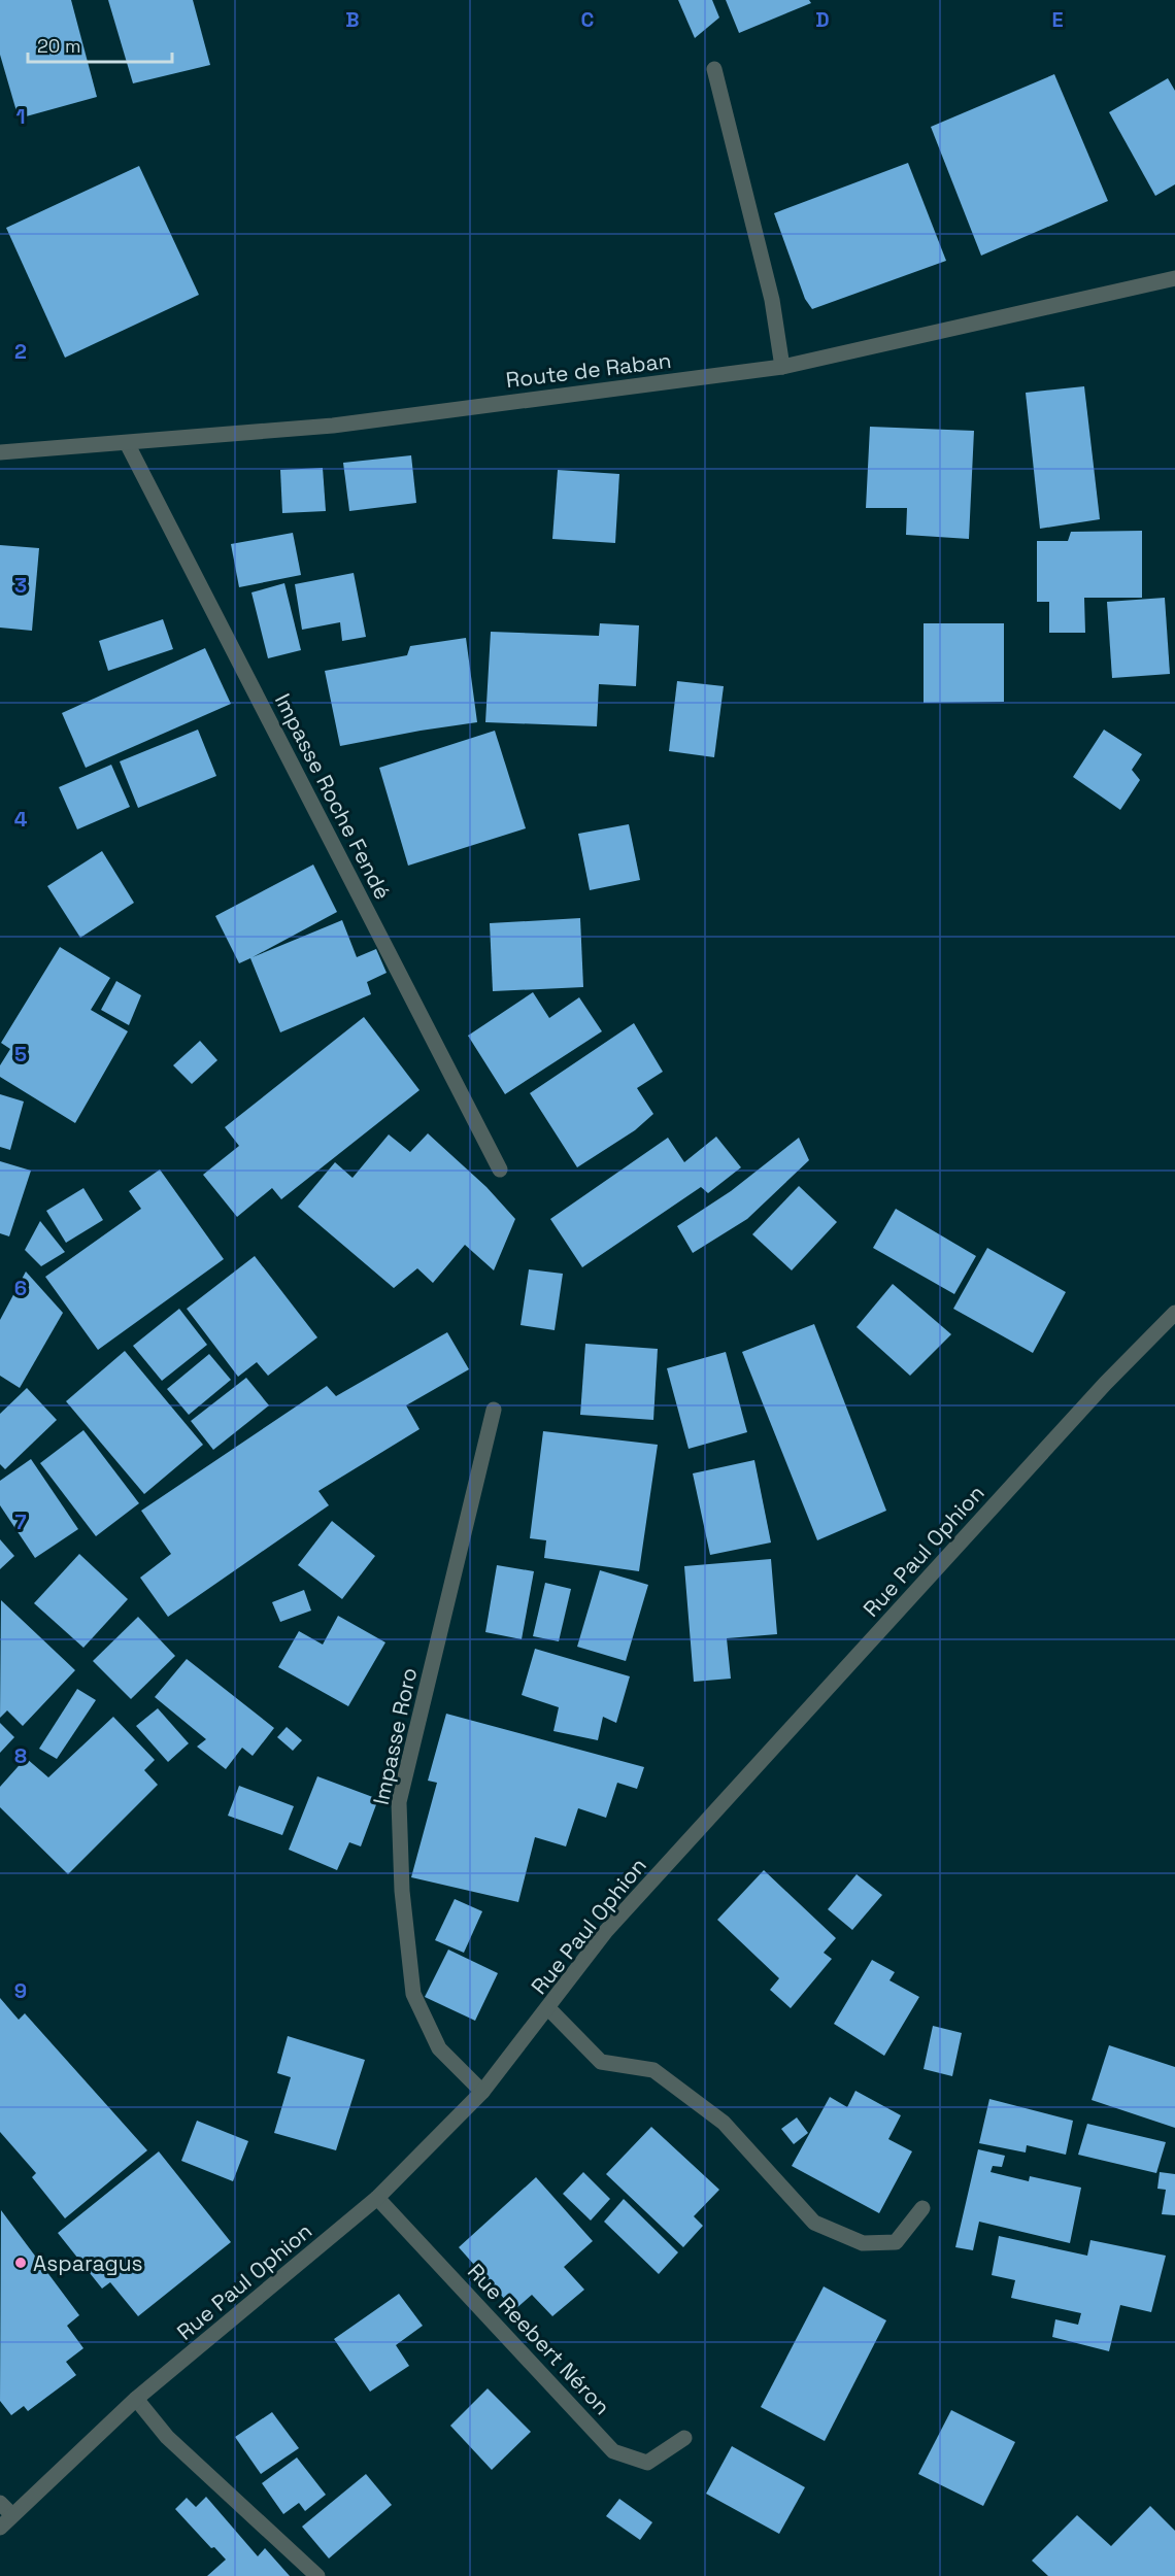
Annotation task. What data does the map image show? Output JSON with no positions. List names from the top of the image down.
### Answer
{
  "streets": {
    "street": [
      "Route de Raban",
      "Impasse Roche Fendé",
      "Rue Paul Ophion",
      "Impasse Roro",
      "Rue Reebert Néron"
    ]
  },
  "crossings": [
    ["Route de Raban", "Impasse Roche Fendé"],
    ["Rue Paul Ophion", "Impasse Roro"],
    ["Rue Paul Ophion", "Rue Reebert Néron"]
  ],
  "places": ["Asparagus"],
  "scale_bar": "20 m",
  "grid": {
    "columns": [
      "B",
      "C",
      "D",
      "E"
    ],
    "rows": [
      "1",
      "2",
      "3",
      "4",
      "5",
      "6",
      "7",
      "8",
      "9"
    ]
  }
}
